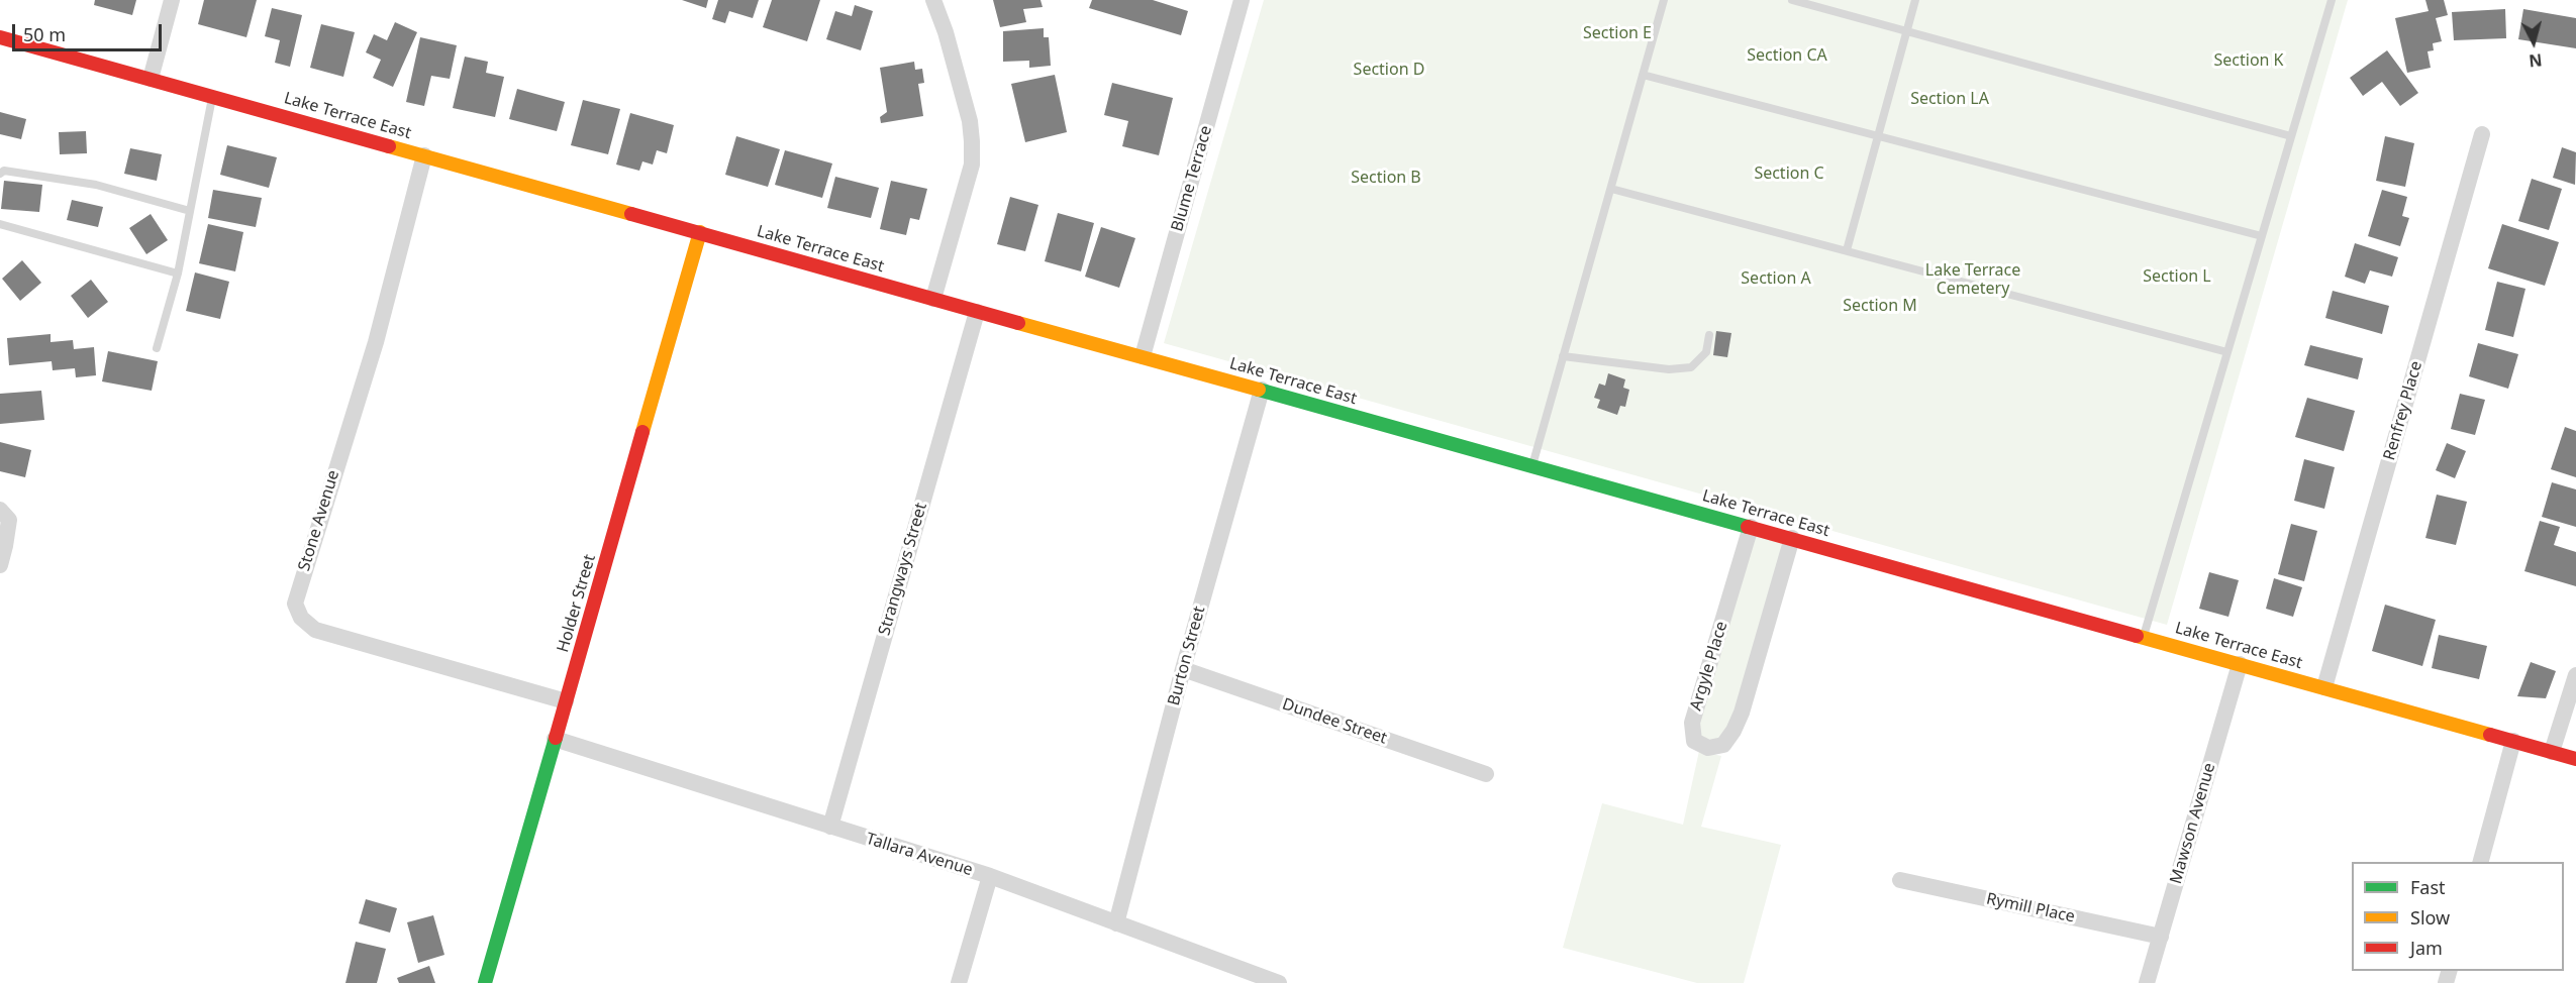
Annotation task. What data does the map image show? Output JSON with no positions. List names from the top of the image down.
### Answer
{
  "streets": {
    "street": [
      "Lake Terrace East",
      "Blume Terrace",
      "Renfrey Place",
      "Stone Avenue",
      "Strangways Street",
      "Holder Street",
      "Burton Street",
      "Argyle Place",
      "Dundee Street",
      "Mawson Avenue",
      "Tallara Avenue",
      "Rymill Place"
    ]
  },
  "crossings": [
    ["Lake Terrace East", "Blume Terrace"],
    ["Lake Terrace East", "Renfrey Place"],
    ["Lake Terrace East", "Stone Avenue"],
    ["Lake Terrace East", "Strangways Street"],
    ["Lake Terrace East", "Holder Street"],
    ["Lake Terrace East", "Burton Street"],
    ["Lake Terrace East", "Argyle Place"],
    ["Lake Terrace East", "Mawson Avenue"],
    ["Stone Avenue", "Holder Street"],
    ["Strangways Street", "Tallara Avenue"],
    ["Holder Street", "Tallara Avenue"],
    ["Burton Street", "Dundee Street"],
    ["Burton Street", "Tallara Avenue"],
    ["Mawson Avenue", "Rymill Place"]
  ],
  "parks": [
    "Section E",
    "Section CA",
    "Section K",
    "Section D",
    "Section LA",
    "Section C",
    "Section B",
    "Lake Terrace Cemetery",
    "Section L",
    "Section A",
    "Section M"
  ],
  "legend": ["Fast", "Slow", "Jam"],
  "scale_bar": "50 m",
  "north": "bottom"
}
